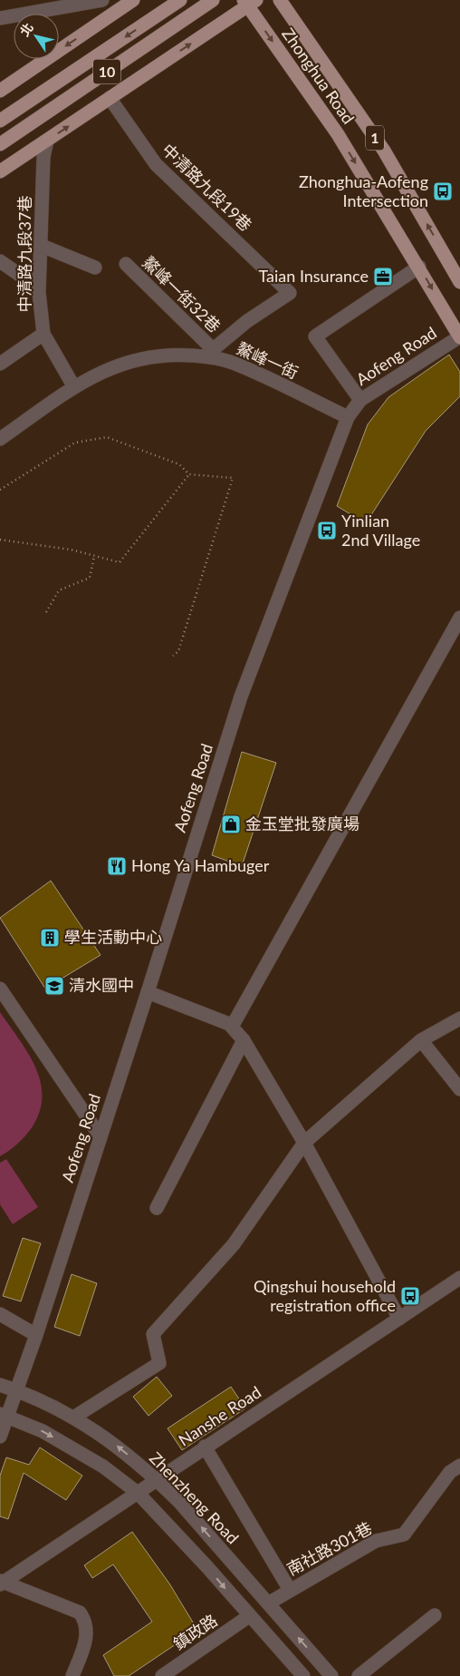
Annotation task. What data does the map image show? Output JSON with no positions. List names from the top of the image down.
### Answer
{
  "streets": {
    "main road": ["10", "Zhonghua Road", "1"],
    "street": [
      "中清路九段19巷",
      "中清路九段37巷",
      "鰲峰一街32巷",
      "Aofeng Road",
      "鰲峰一街",
      "Nanshe Road",
      "Zhenzheng Road",
      "南社路301巷",
      "鎮政路"
    ]
  },
  "crossings": [
    ["Zhonghua Road", "Aofeng Road"],
    ["中清路九段19巷", "鰲峰一街32巷"],
    ["中清路九段19巷", "鰲峰一街"],
    ["中清路九段37巷", "鰲峰一街"],
    ["鰲峰一街32巷", "鰲峰一街"],
    ["Aofeng Road", "鰲峰一街"],
    ["Aofeng Road", "Zhenzheng Road"],
    ["Nanshe Road", "Zhenzheng Road"],
    ["Zhenzheng Road", "南社路301巷"]
  ],
  "places": {
    "bus stop": ["Zhonghua-Aofeng Intersection", "Yinlian 2nd Village", "Qingshui household registration office"],
    "office": ["Taian Insurance"],
    "shop": ["金玉堂批發廣場"],
    "restaurant": ["Hong Ya Hambuger"],
    "building": ["學生活動中心"],
    "school or university": ["清水國中"]
  },
  "north": "top left"
}
